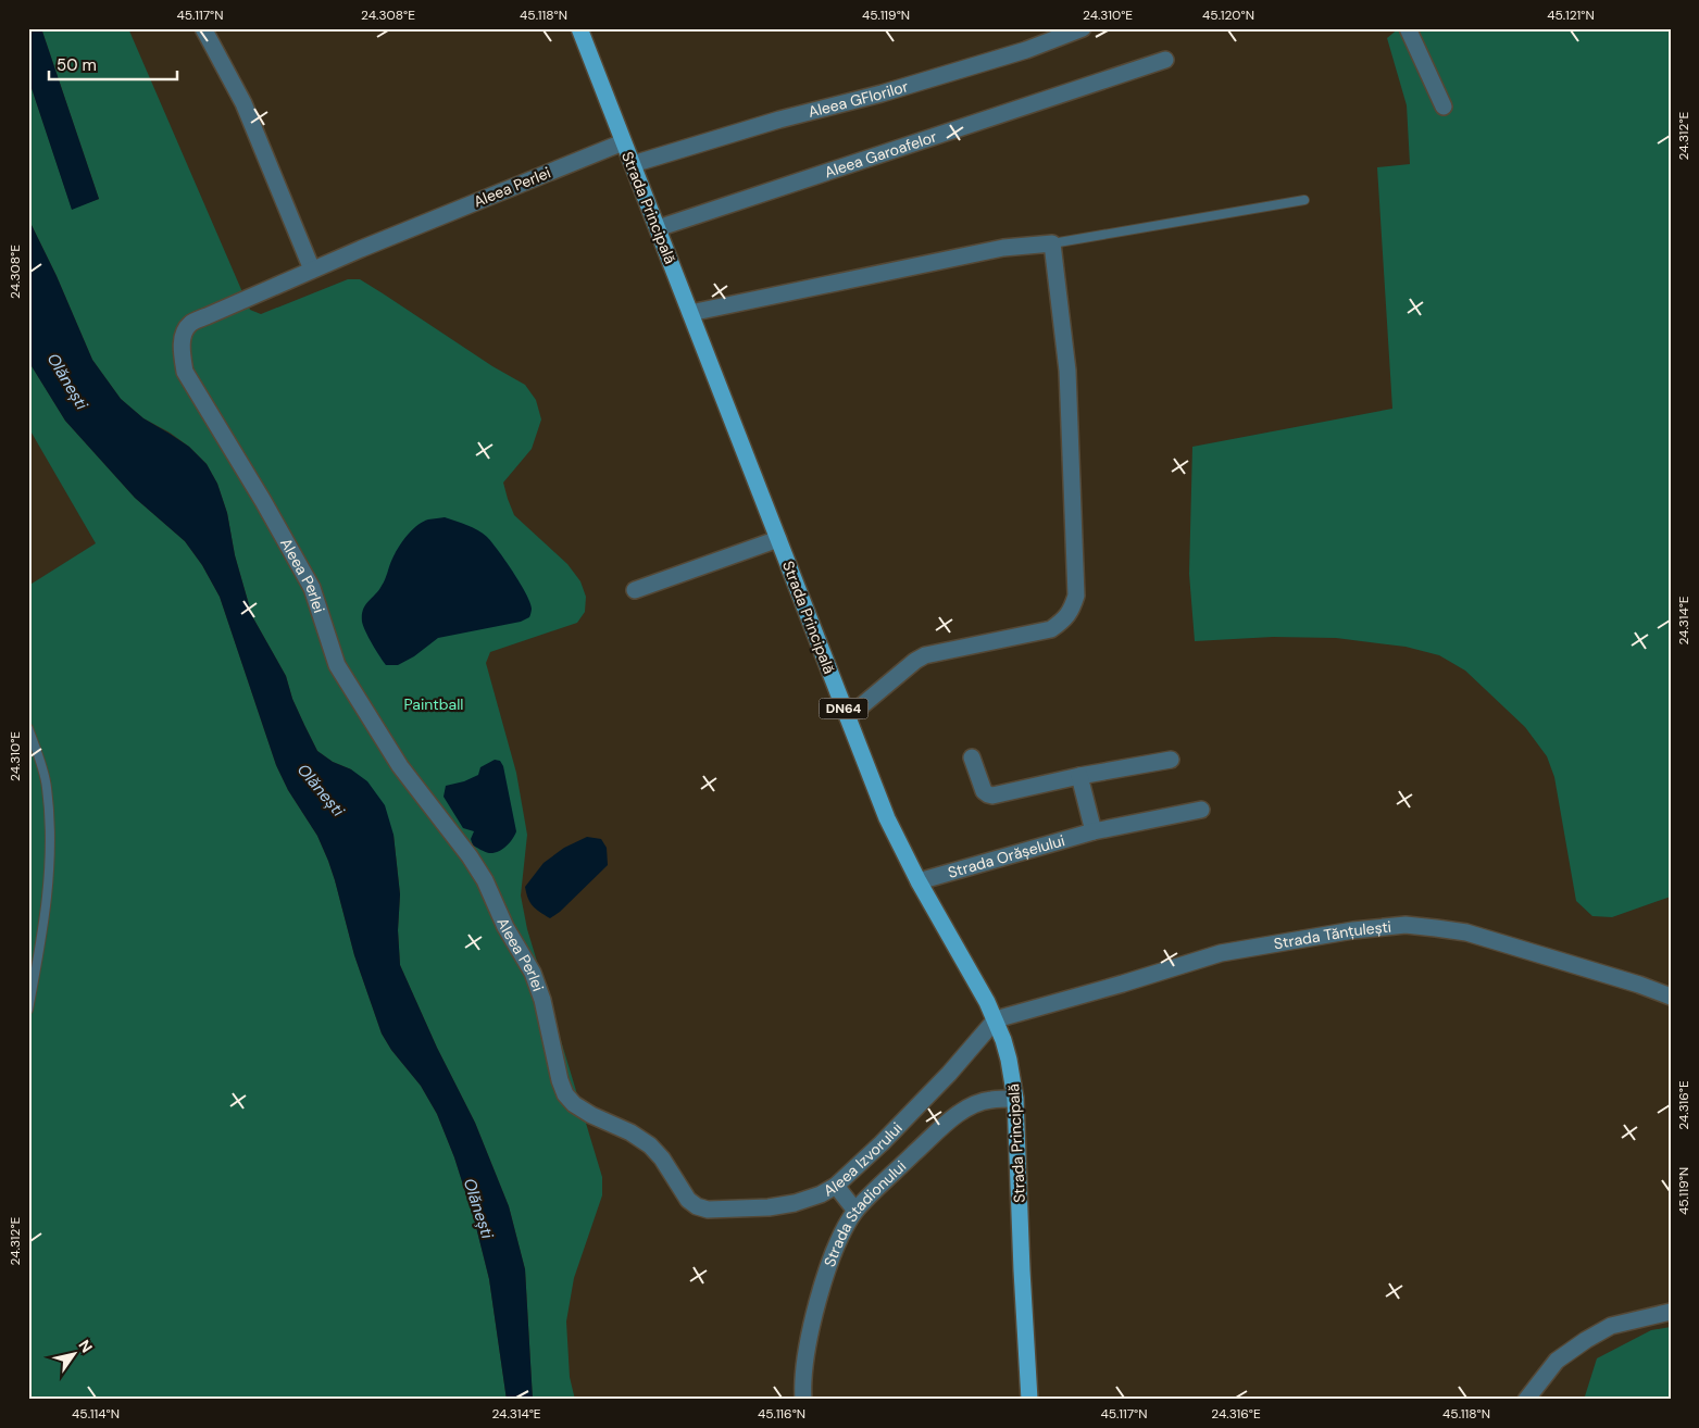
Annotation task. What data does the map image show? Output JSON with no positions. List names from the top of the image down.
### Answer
{
  "streets": {
    "main road": ["Strada Principală", "DN64"],
    "street": [
      "Aleea GFlorilor",
      "Aleea Garoafelor",
      "Aleea Perlei",
      "Strada Orășelului",
      "Strada Tănțulești",
      "Aleea Izvorului",
      "Strada Stadionului"
    ]
  },
  "crossings": [
    ["Aleea GFlorilor", "Strada Principală"],
    ["Aleea Garoafelor", "Strada Principală"],
    ["Aleea Perlei", "Strada Principală"],
    ["Aleea Perlei", "Aleea Izvorului"],
    ["Strada Principală", "Strada Orășelului"],
    ["Strada Principală", "Strada Tănțulești"],
    ["Strada Principală", "Aleea Izvorului"],
    ["Strada Principală", "Strada Stadionului"],
    ["Strada Tănțulești", "Aleea Izvorului"]
  ],
  "water": ["Olănești"],
  "parks": ["Paintball"],
  "scale_bar": "50 m",
  "north": "top right",
  "coordinates": [
    "45.117°N",
    "24.308°E",
    "45.118°N",
    "45.119°N",
    "24.310°E",
    "45.120°N",
    "45.121°N",
    "24.312°E",
    "24.314°E",
    "24.316°E",
    "45.114°N",
    "45.116°N"
  ]
}
